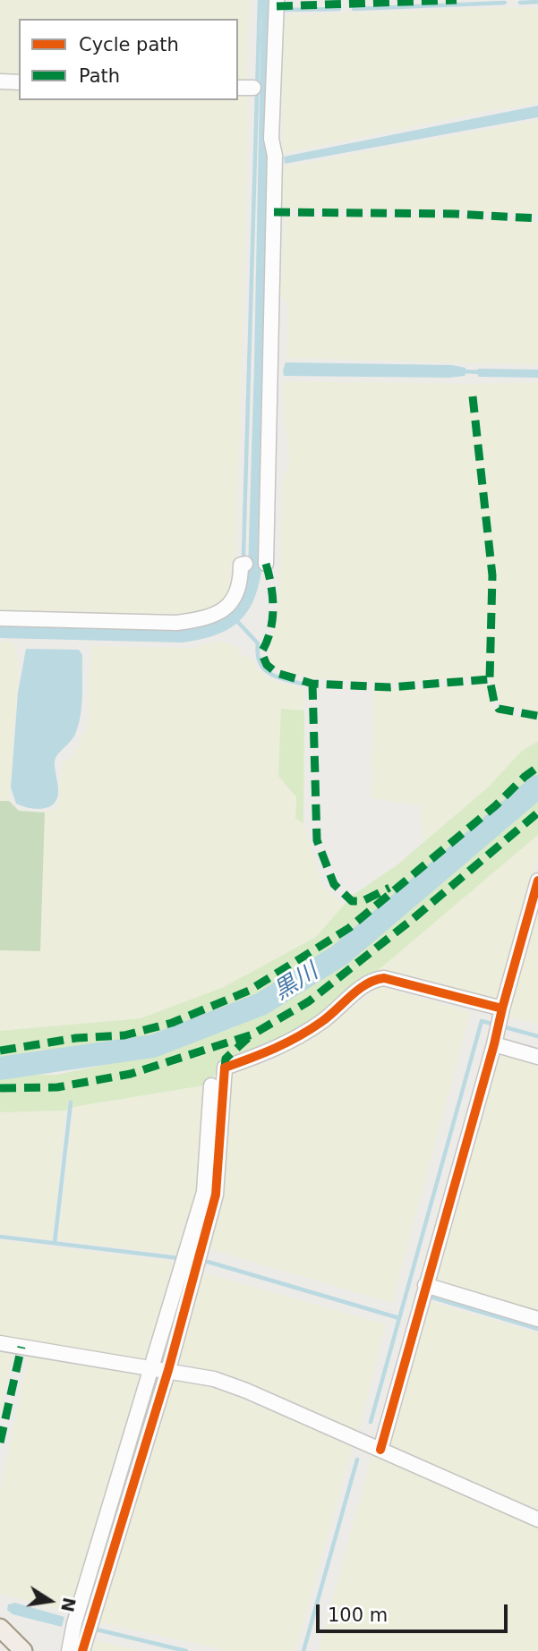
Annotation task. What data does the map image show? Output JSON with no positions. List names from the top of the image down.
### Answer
{
  "water": ["黒川"],
  "legend": ["Cycle path", "Path"],
  "scale_bar": "100 m",
  "north": "right"
}
